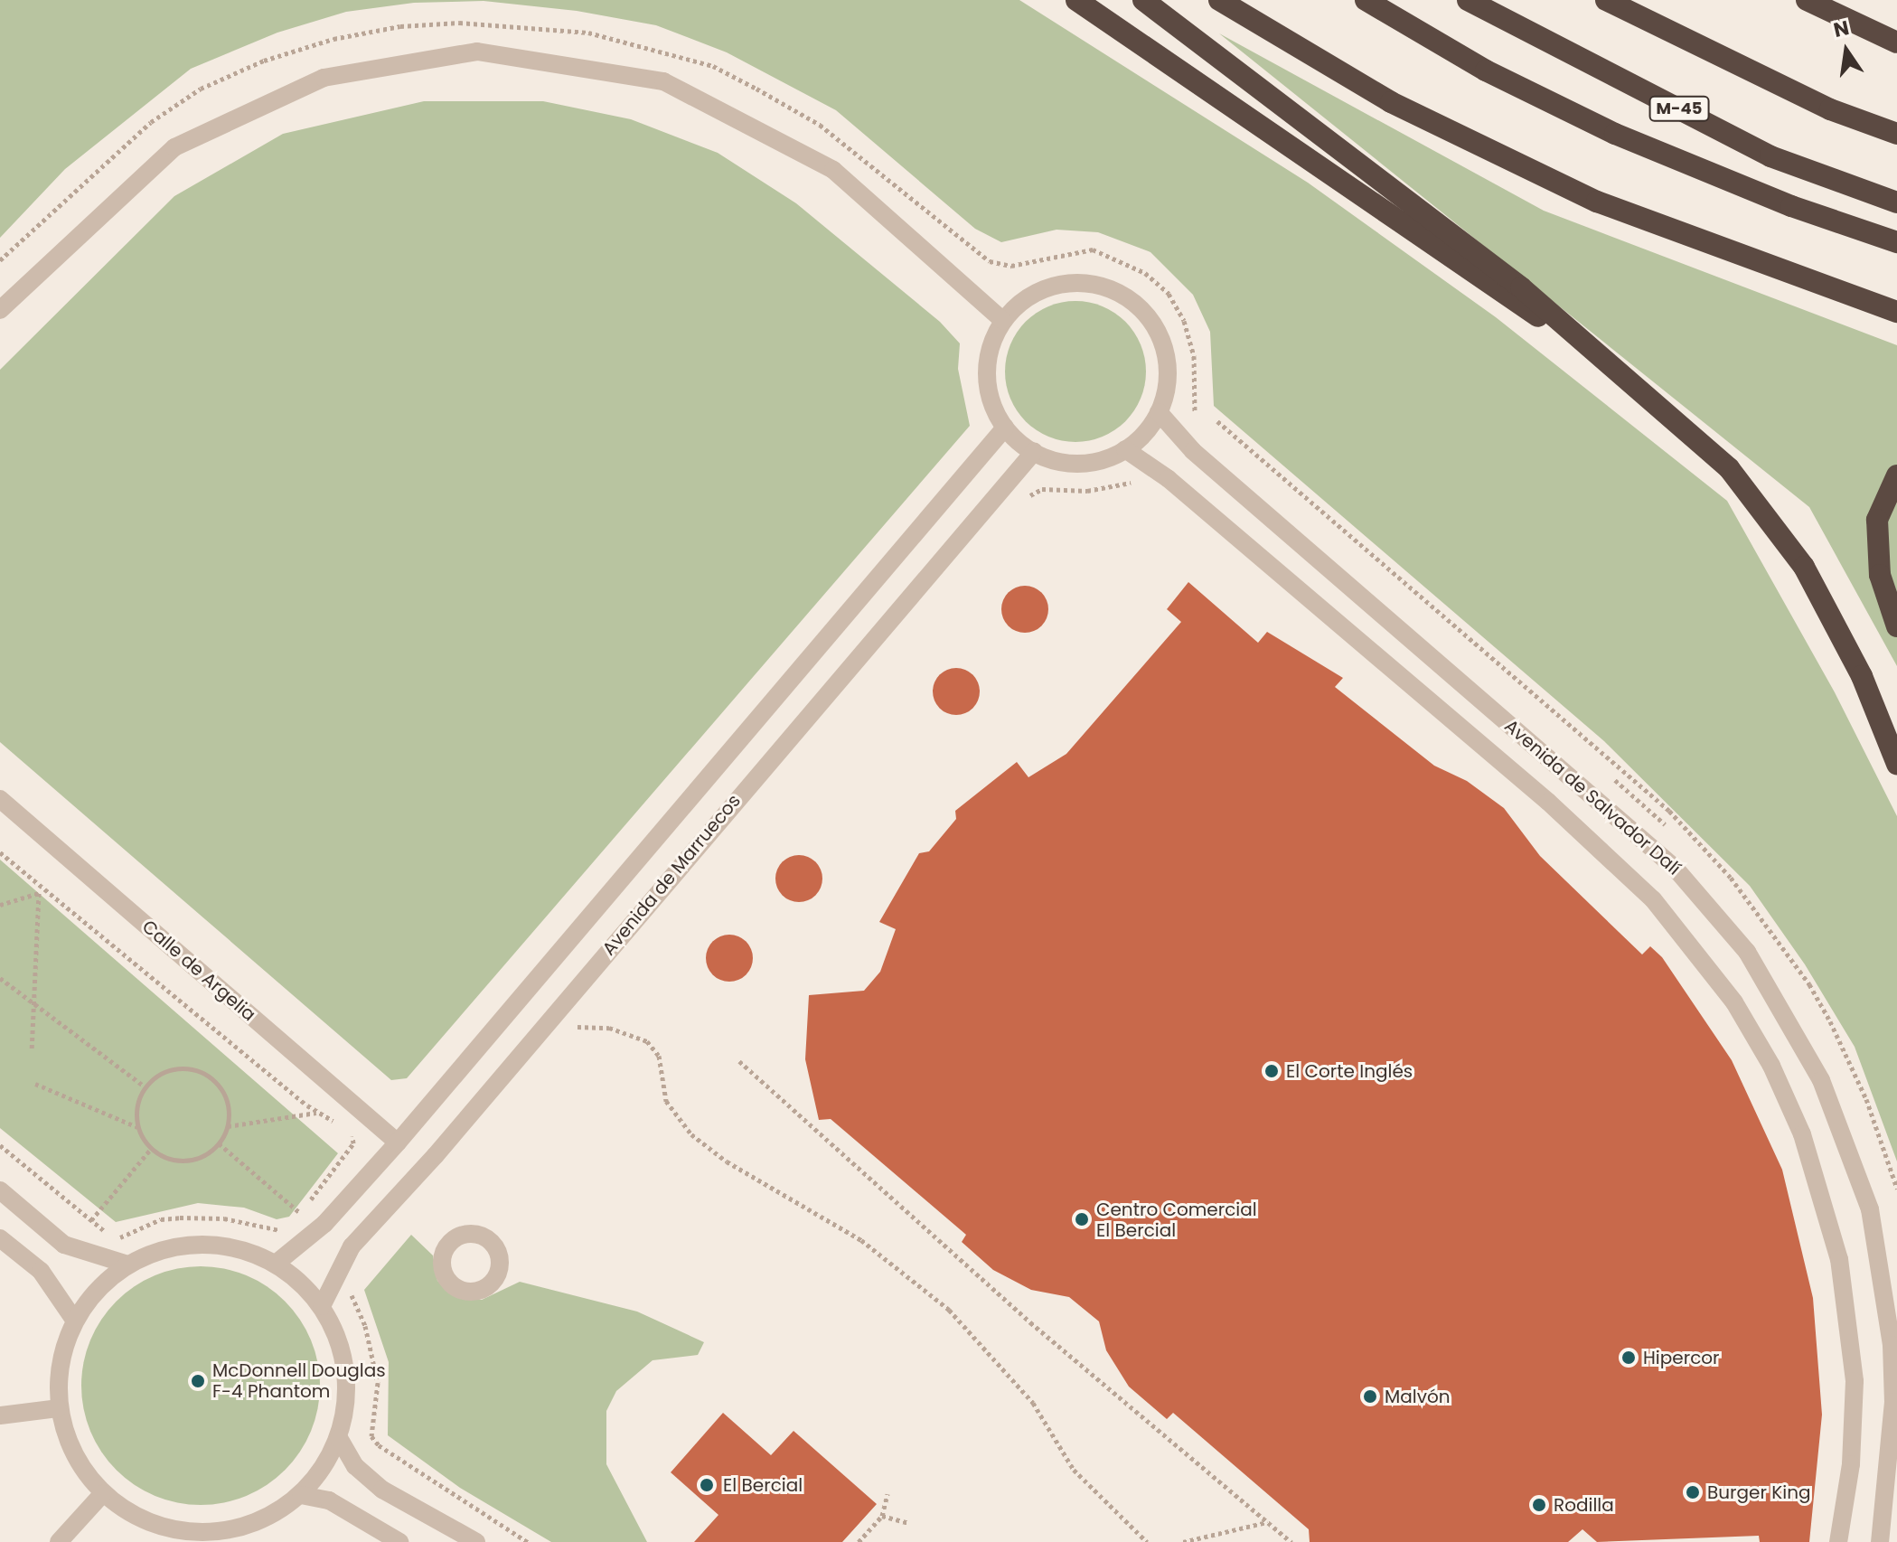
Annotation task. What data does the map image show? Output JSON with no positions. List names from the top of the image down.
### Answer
{
  "streets": {
    "highway": ["M-45"],
    "street": ["Avenida de Salvador Dalí", "Avenida de Marruecos", "Calle de Argelia"]
  },
  "crossings": [
    ["Avenida de Salvador Dalí", "Avenida de Marruecos"],
    ["Avenida de Marruecos", "Calle de Argelia"]
  ],
  "places": [
    "El Corte Inglés",
    "Centro Comercial El Bercial",
    "Hipercor",
    "McDonnell Douglas F-4 Phantom",
    "Malvón",
    "El Bercial",
    "Burger King",
    "Rodilla"
  ],
  "north": "top"
}
